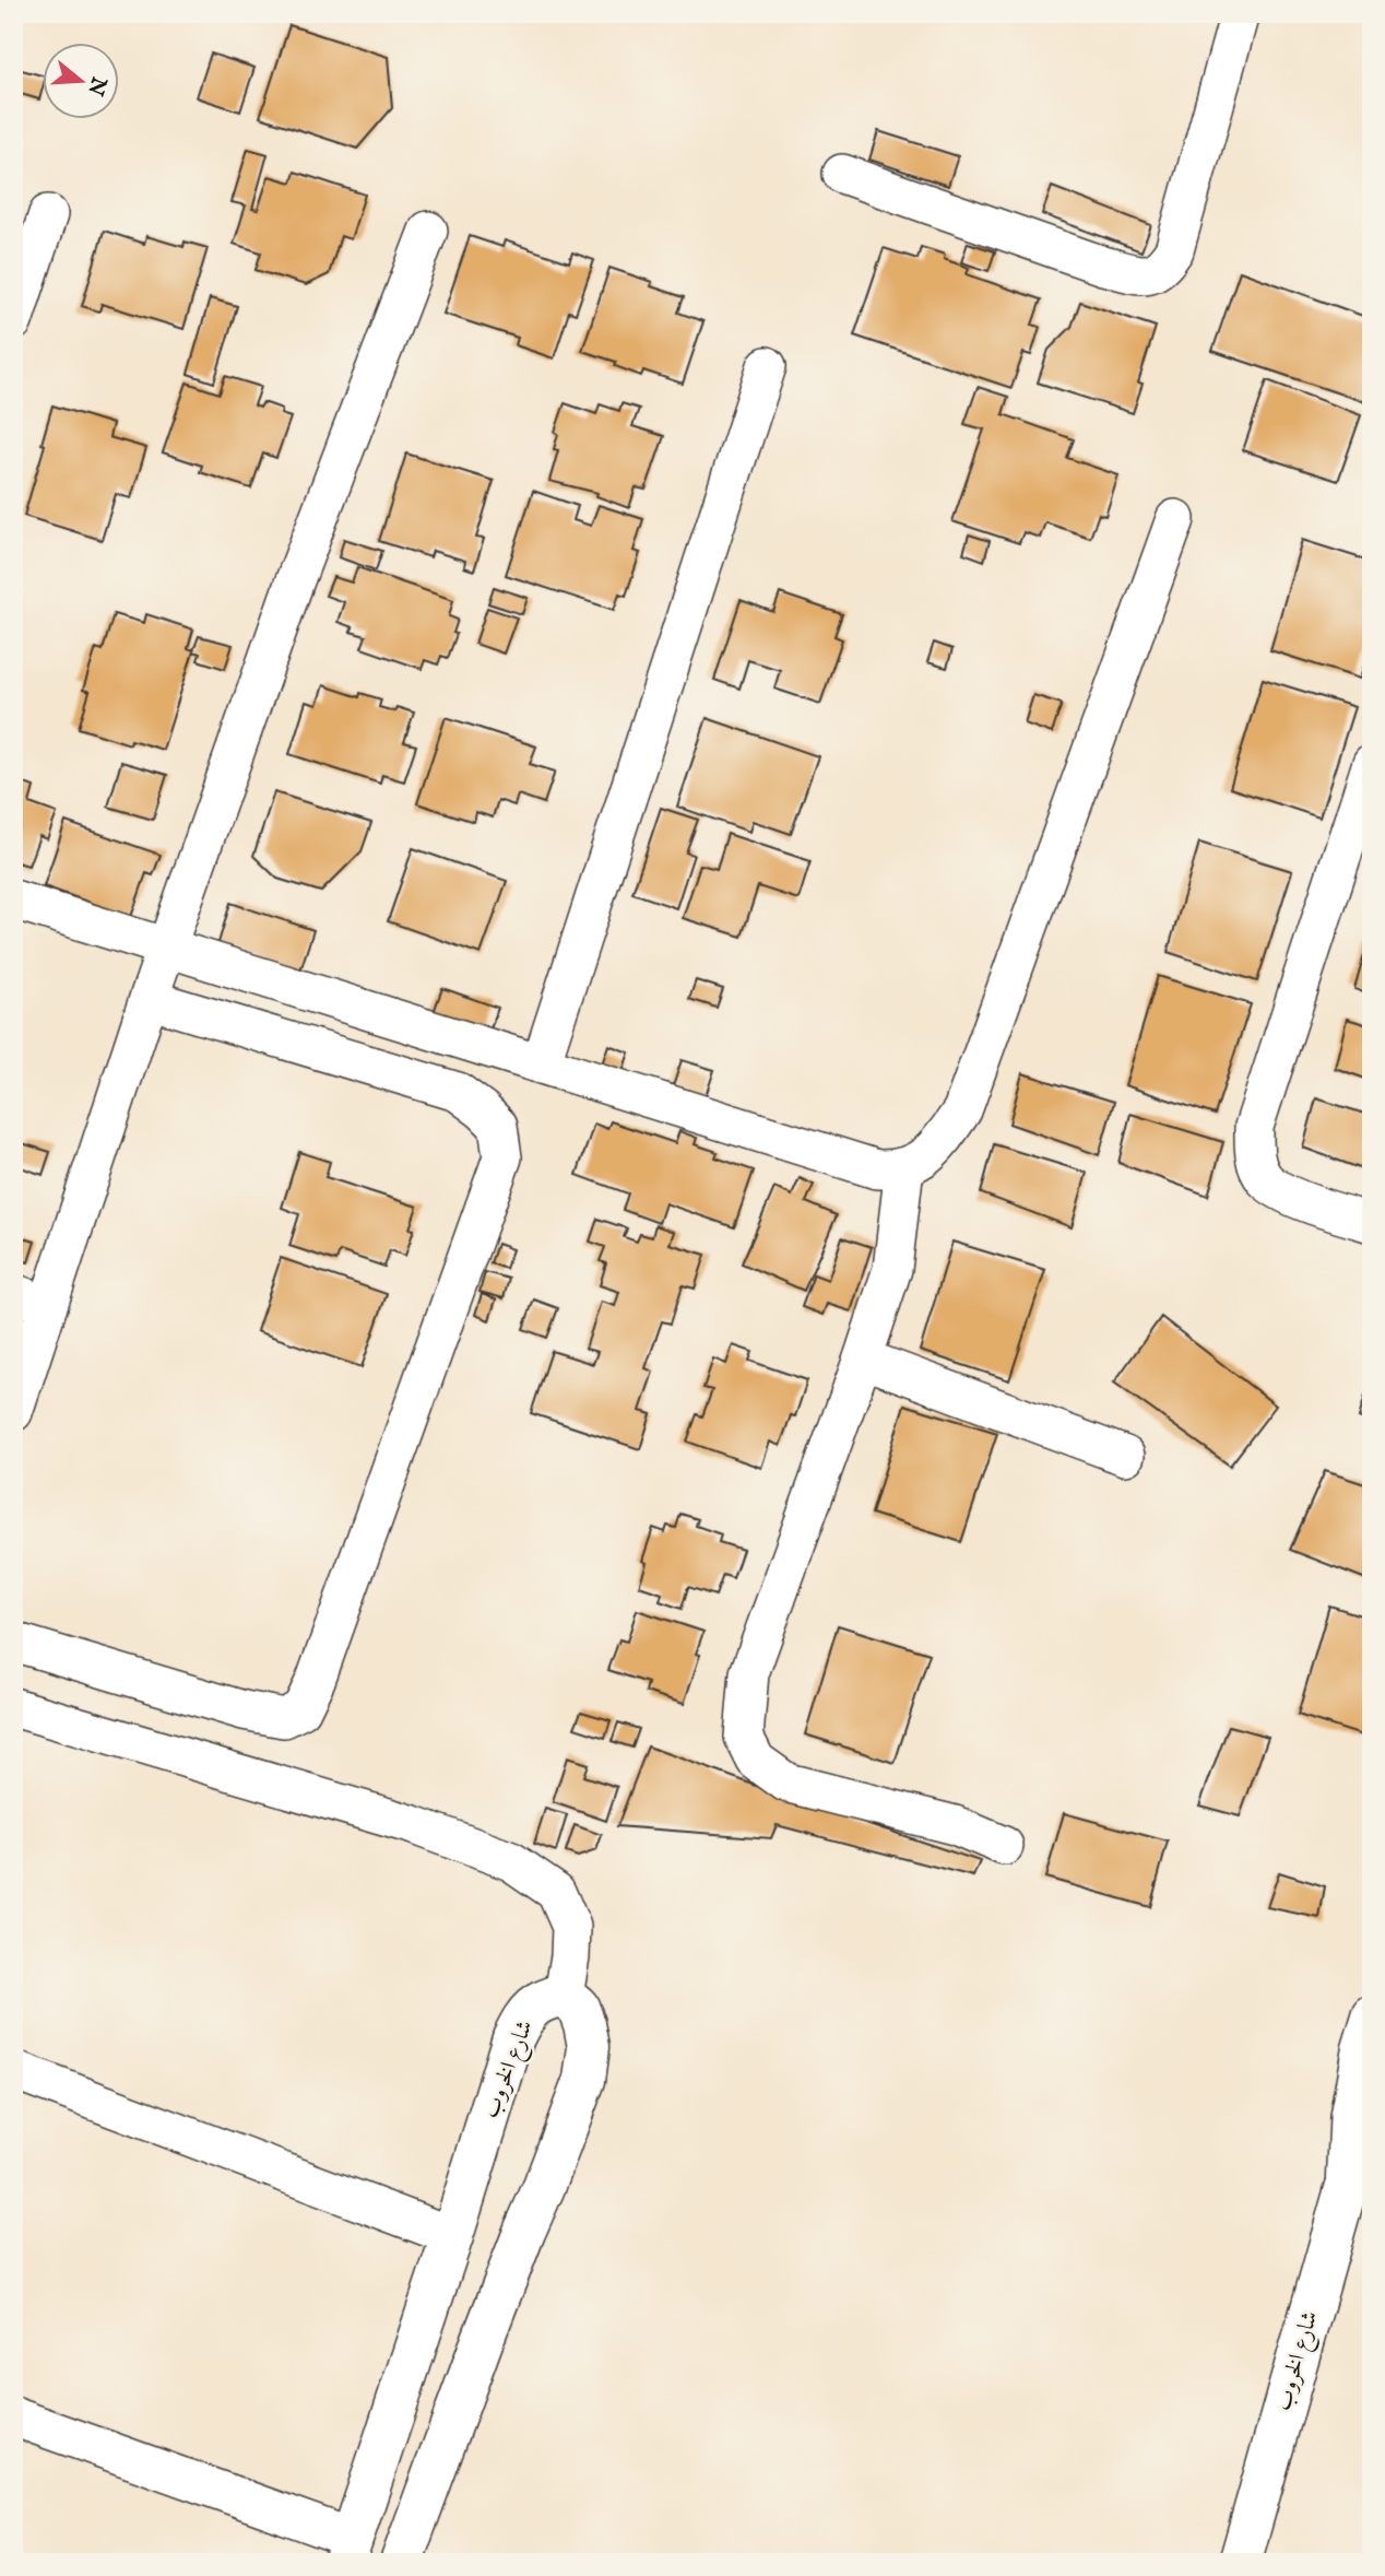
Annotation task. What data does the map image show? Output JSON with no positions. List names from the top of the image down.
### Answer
{
  "streets": {
    "main road": ["شارع الخروب"]
  },
  "north": "right"
}
